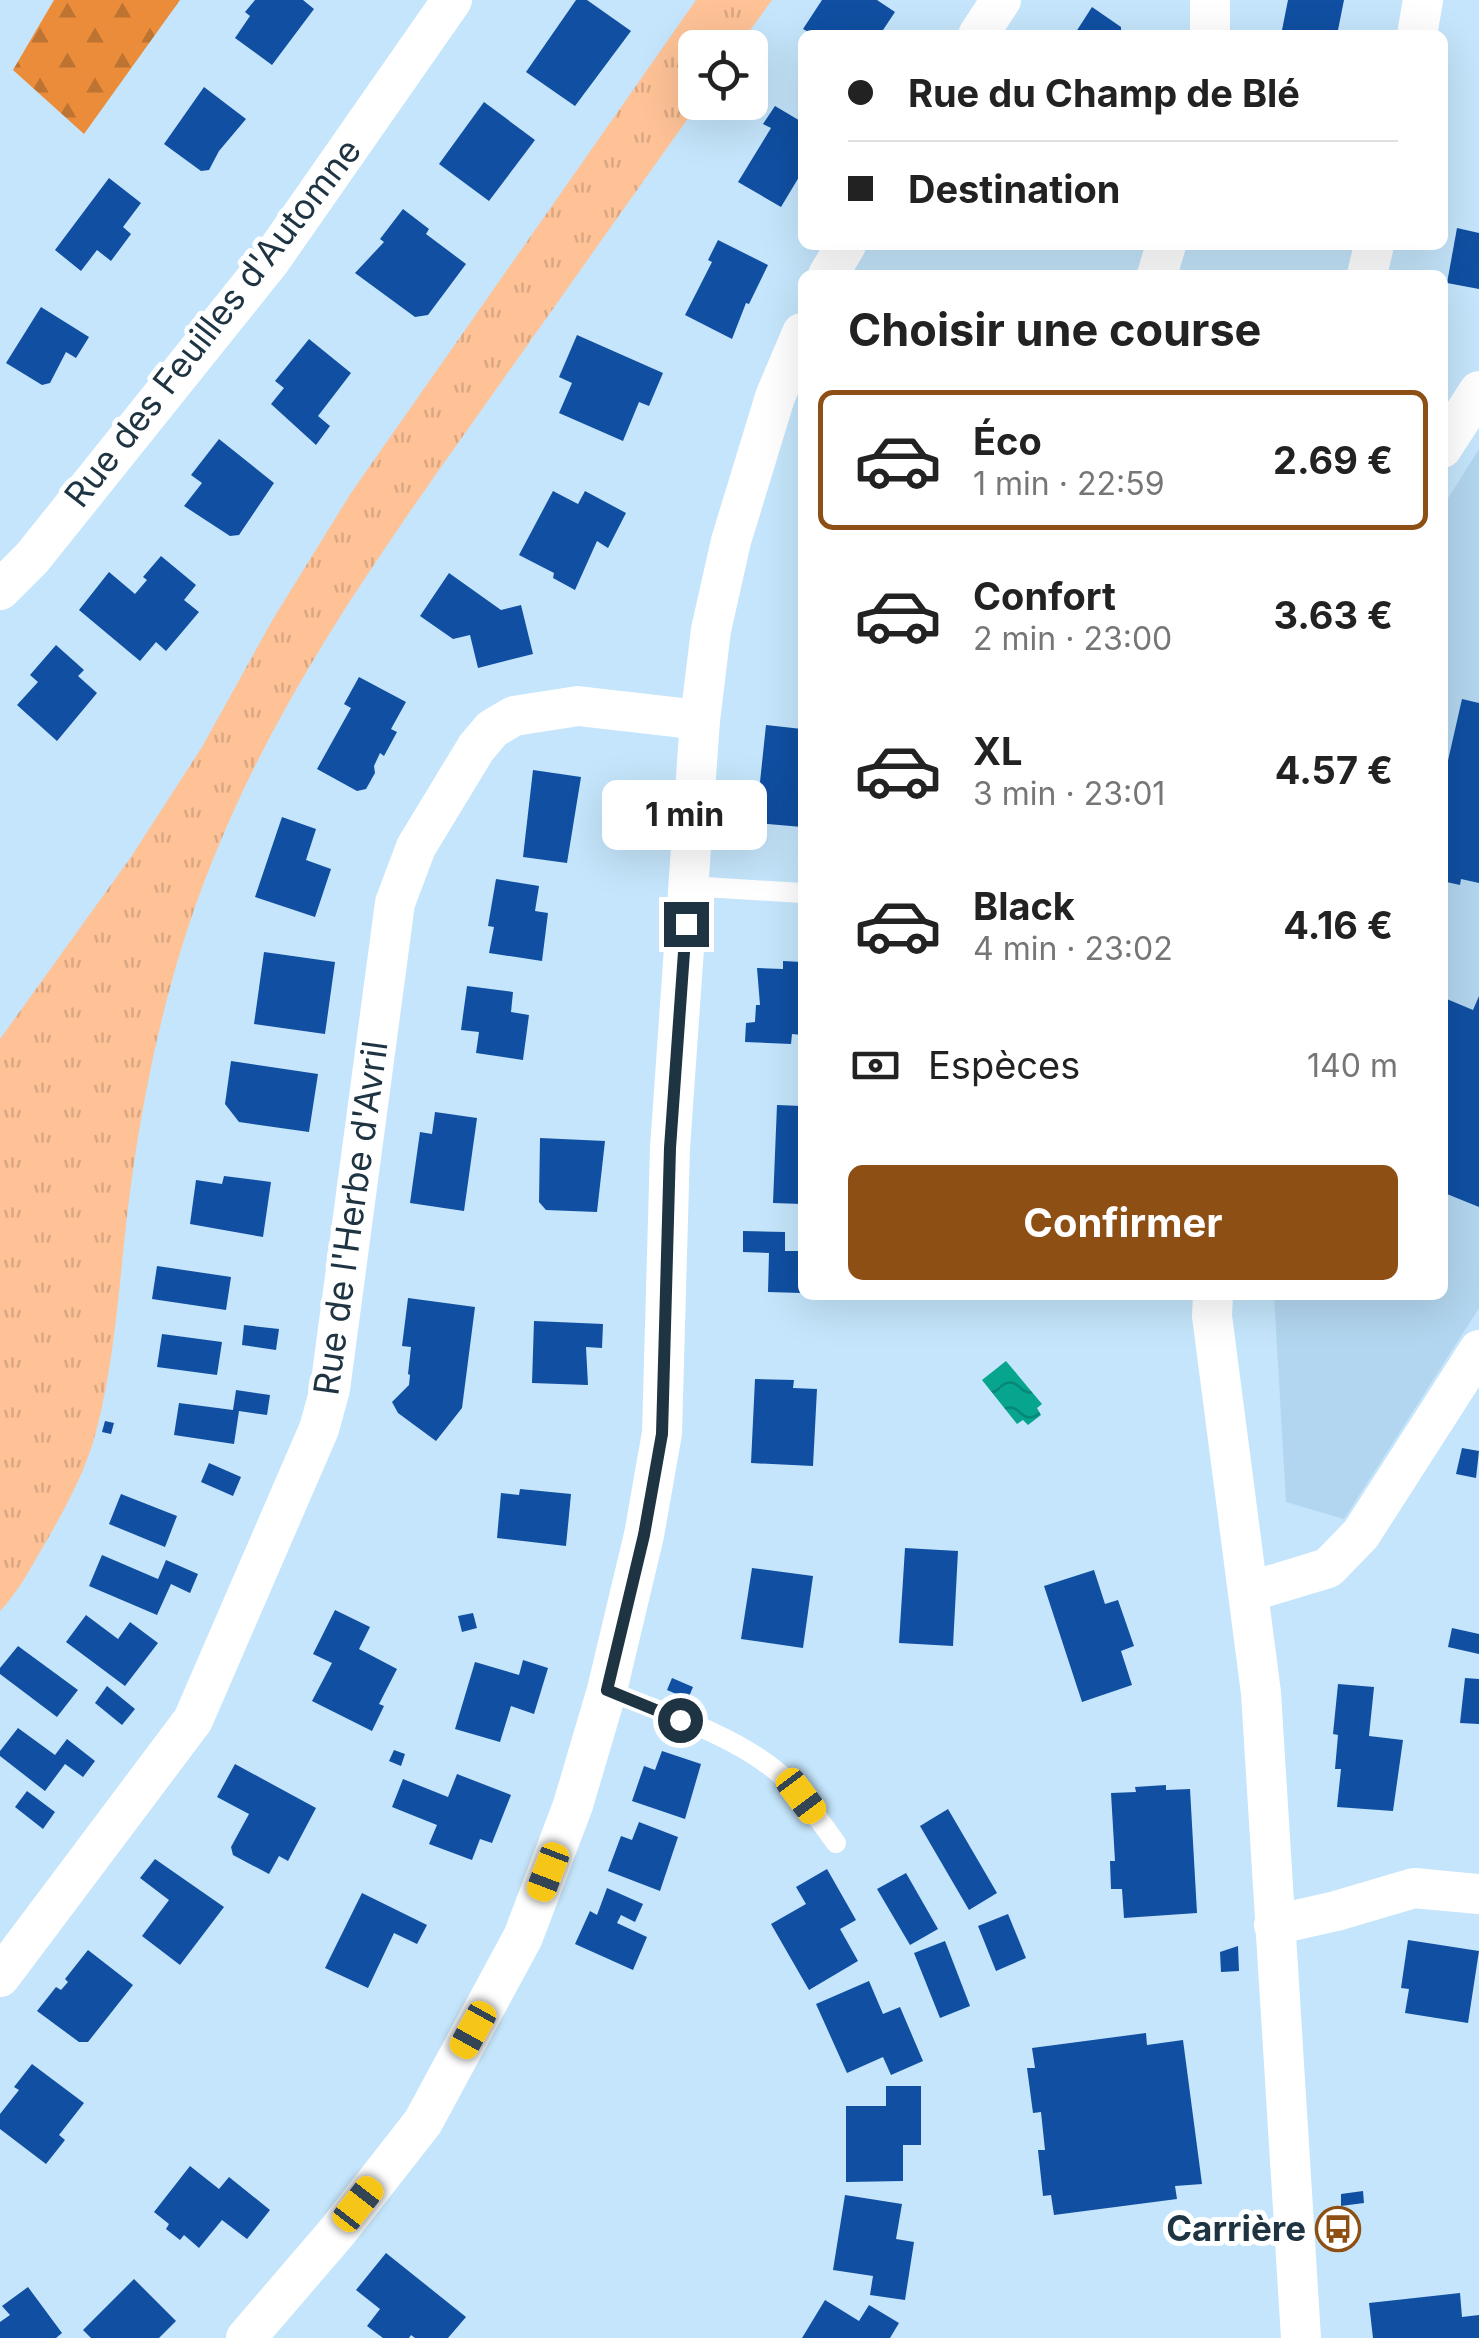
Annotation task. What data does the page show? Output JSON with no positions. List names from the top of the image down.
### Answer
{
  "streets": {
    "street": ["Rue des Feuilles d'Automne", "Rue de l'Herbe d'Avril"]
  },
  "places": {
    "bus stop": ["Carrière"]
  },
  "page": {
    "banner": ["Rue du Champ de Blé", "Destination"],
    "heading": "Choisir une course",
    "list": [
      {
        "name": "Éco",
        "note": "1 min · 22:59",
        "value": "2.69 €"
      },
      {
        "name": "Confort",
        "note": "2 min · 23:00",
        "value": "3.63 €"
      },
      {
        "name": "XL",
        "note": "3 min · 23:01",
        "value": "4.57 €"
      },
      {
        "name": "Black",
        "note": "4 min · 23:02",
        "value": "4.16 €"
      }
    ],
    "bubble": "1 min",
    "pay": ["Espèces", "140 m"],
    "buttons": "Confirmer"
  }
}
